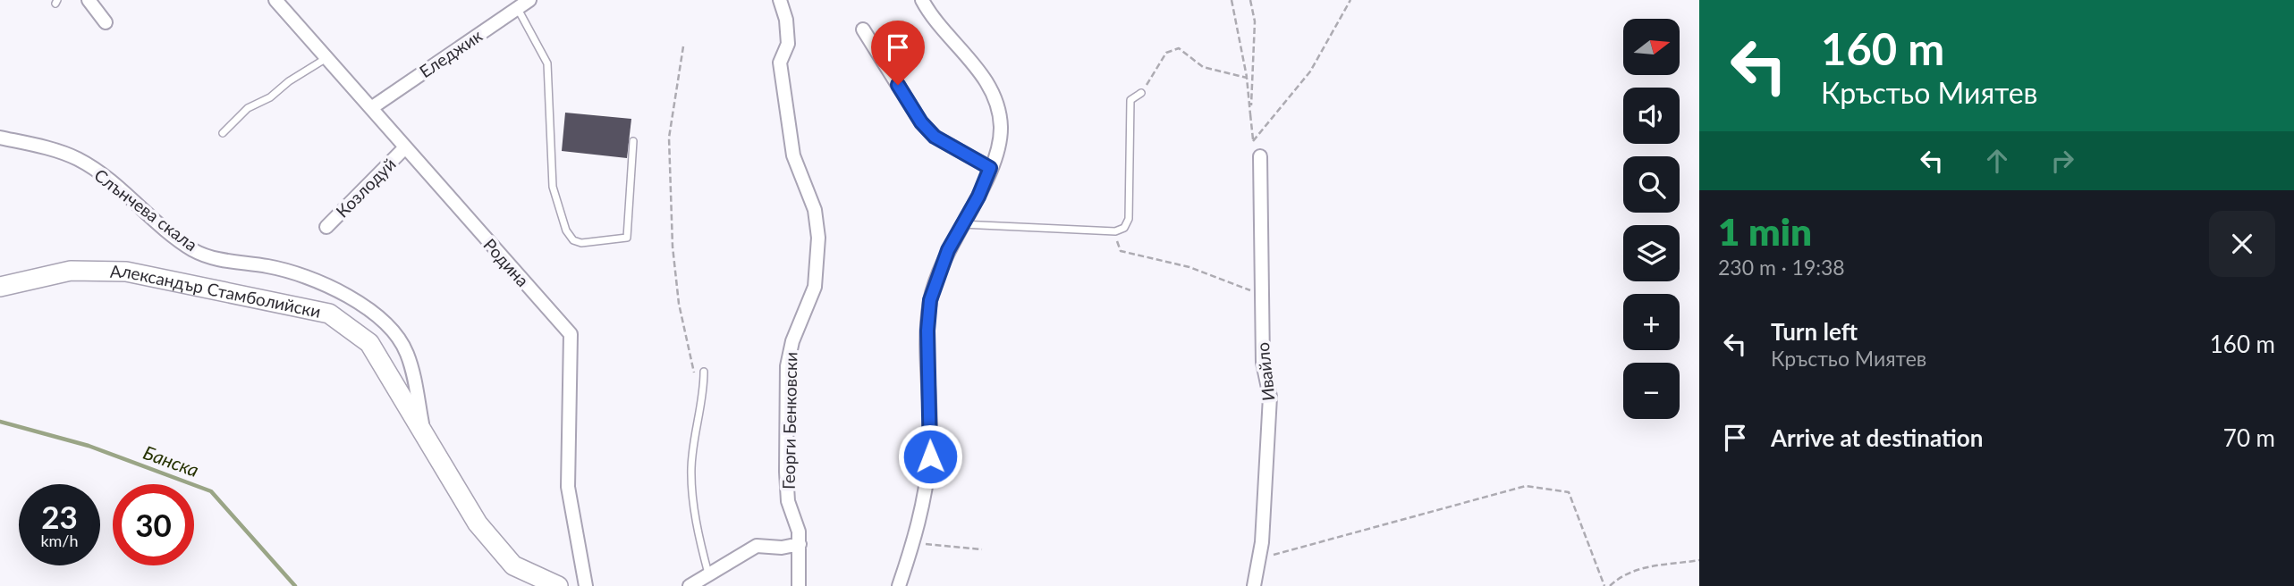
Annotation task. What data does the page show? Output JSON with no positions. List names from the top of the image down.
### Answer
{
  "streets": {
    "street": [
      "Еледжик",
      "Козлодуй",
      "Слънчева скала",
      "Родина",
      "Александър Стамболийски",
      "Ивайло",
      "Георги Бенковски"
    ]
  },
  "crossings": [
    ["Еледжик", "Родина"],
    ["Козлодуй", "Родина"],
    ["Слънчева скала", "Александър Стамболийски"]
  ],
  "water": ["Банска"],
  "north": "right",
  "page": {
    "turn": ["160 m", "Кръстьо Миятев"],
    "map_buttons": ["+", "−"],
    "heading": ["1 min", "230 m · 19:38"],
    "list": [
      {
        "name": "Turn left",
        "note": "Кръстьо Миятев",
        "value": "160 m"
      },
      {
        "name": "Arrive at destination",
        "value": "70 m"
      }
    ],
    "speed": "23 km/h",
    "limit": "30"
  }
}
